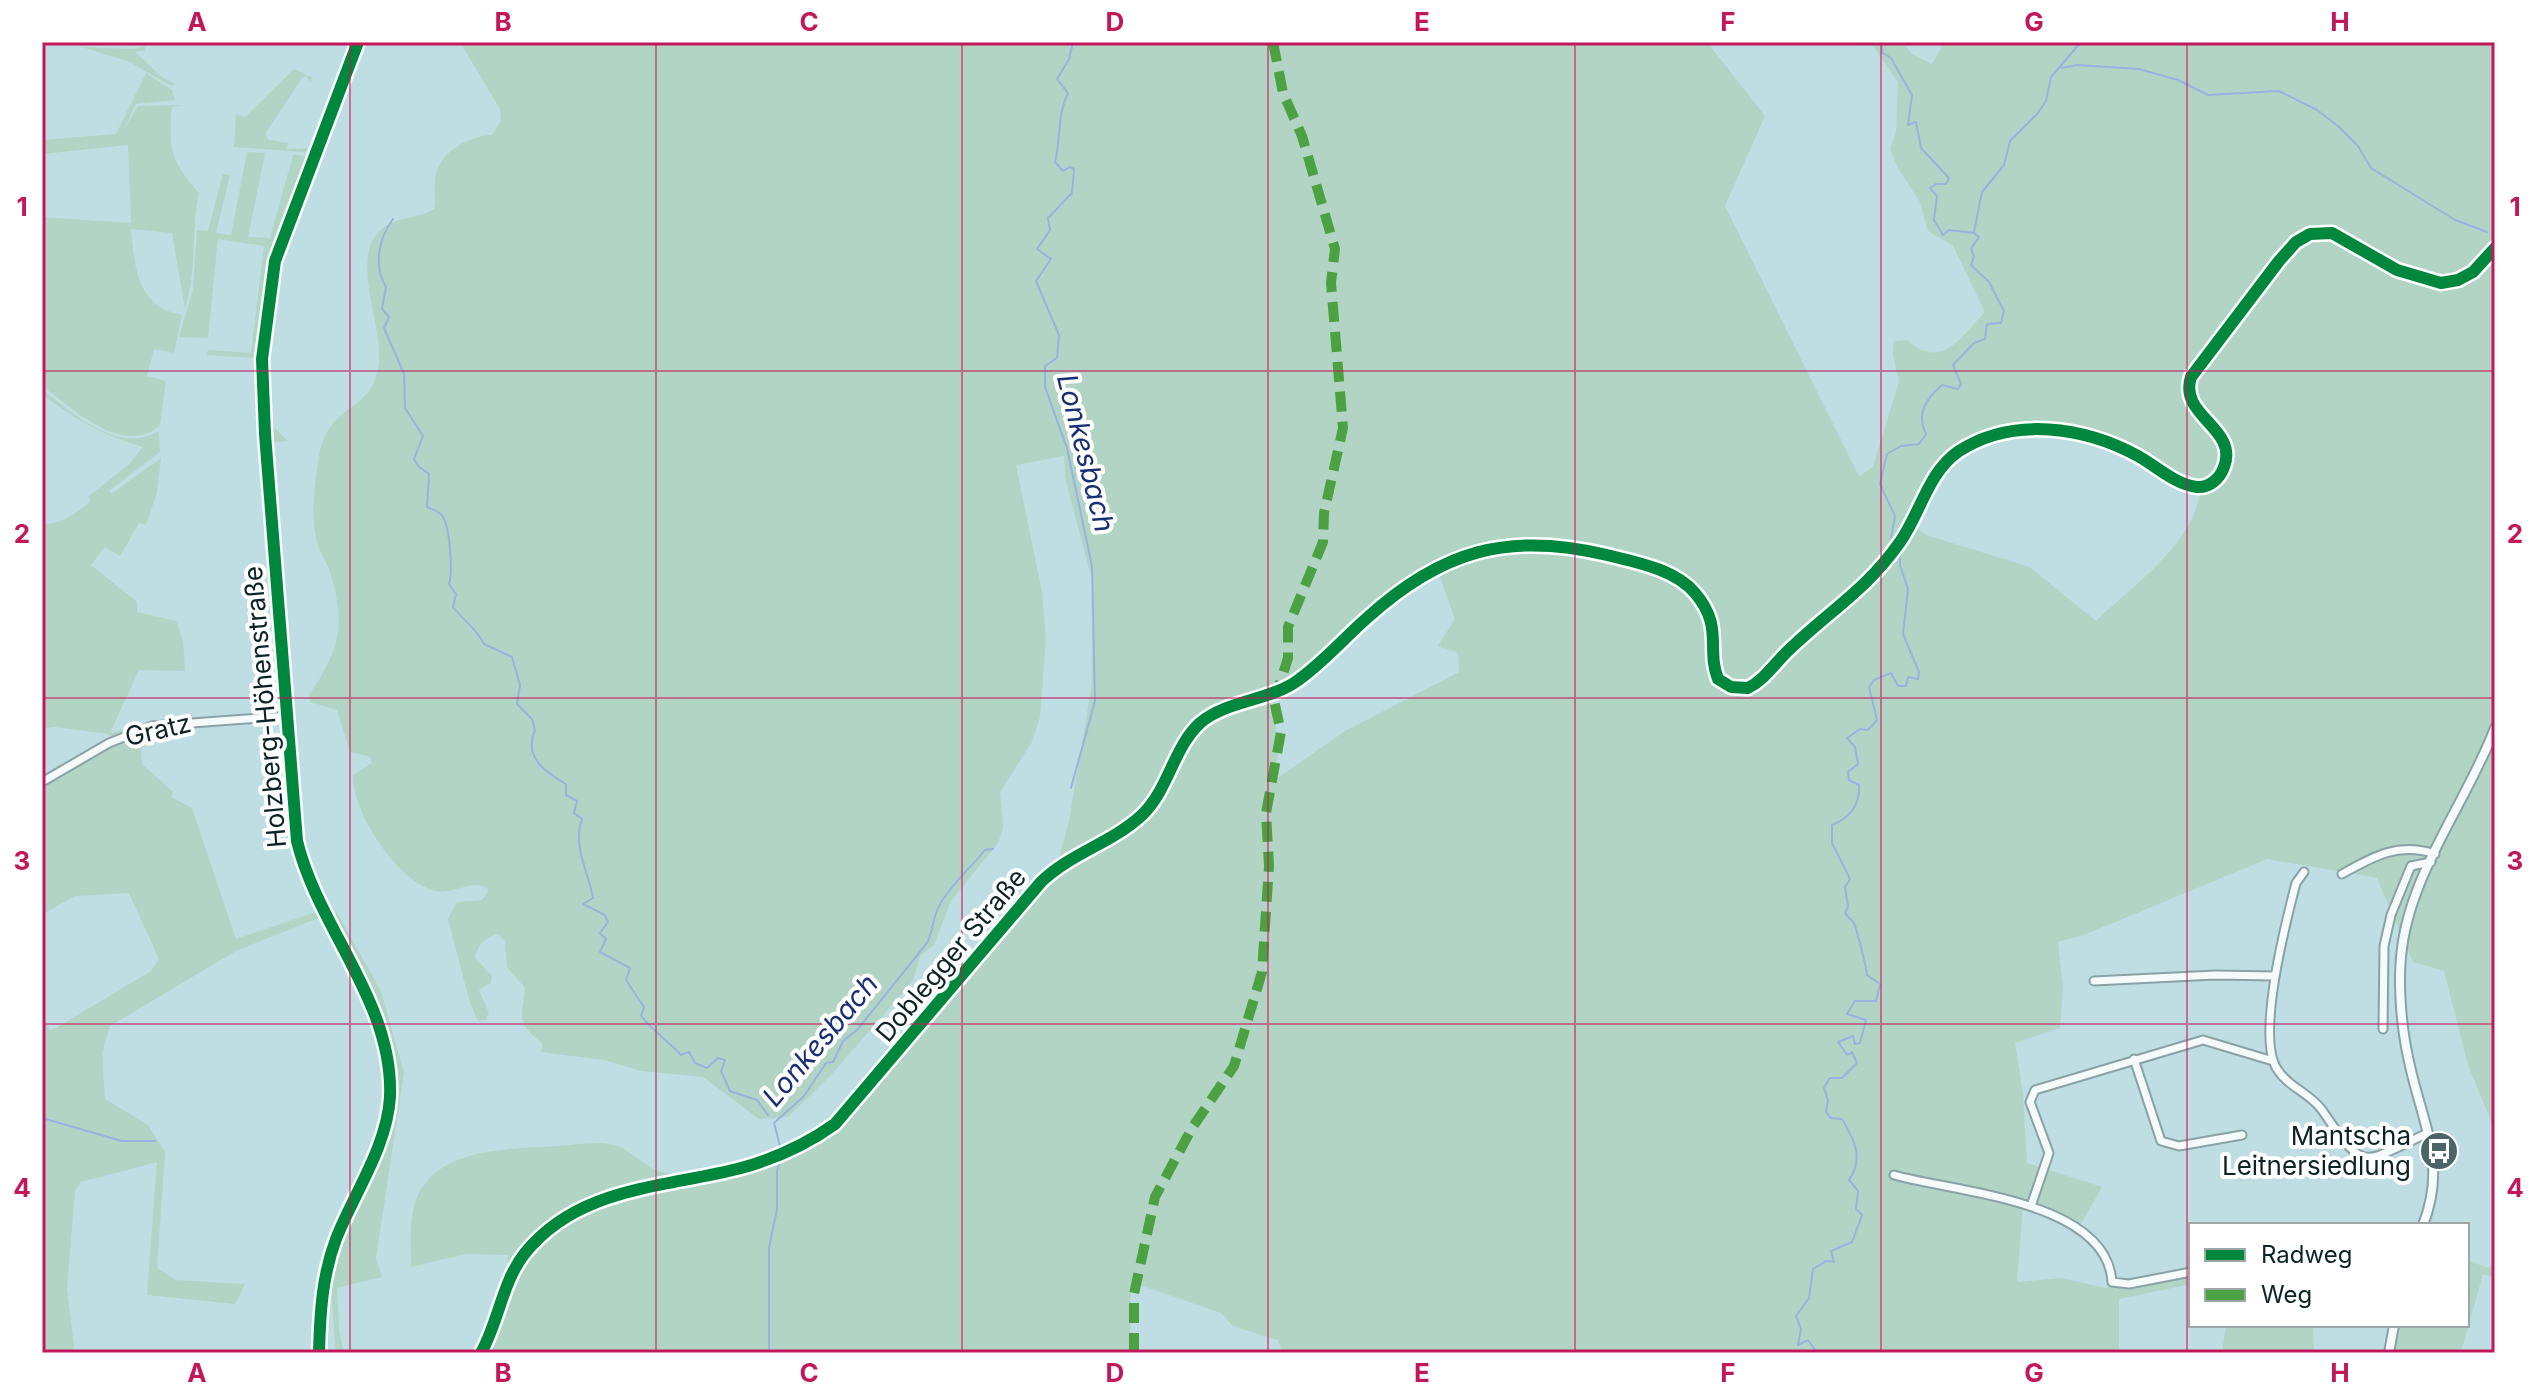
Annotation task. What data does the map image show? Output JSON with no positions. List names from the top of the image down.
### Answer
{
  "streets": {
    "street": ["Holzberg-Höhenstraße", "Gratz", "Doblegger Straße"]
  },
  "crossings": [
    ["Holzberg-Höhenstraße", "Gratz"]
  ],
  "water": ["Lonkesbach"],
  "places": {
    "bus stop": ["Mantscha Leitnersiedlung"]
  },
  "legend": ["Radweg", "Weg"],
  "grid": {
    "columns": [
      "A",
      "B",
      "C",
      "D",
      "E",
      "F",
      "G",
      "H"
    ],
    "rows": [
      "1",
      "2",
      "3",
      "4"
    ]
  }
}
